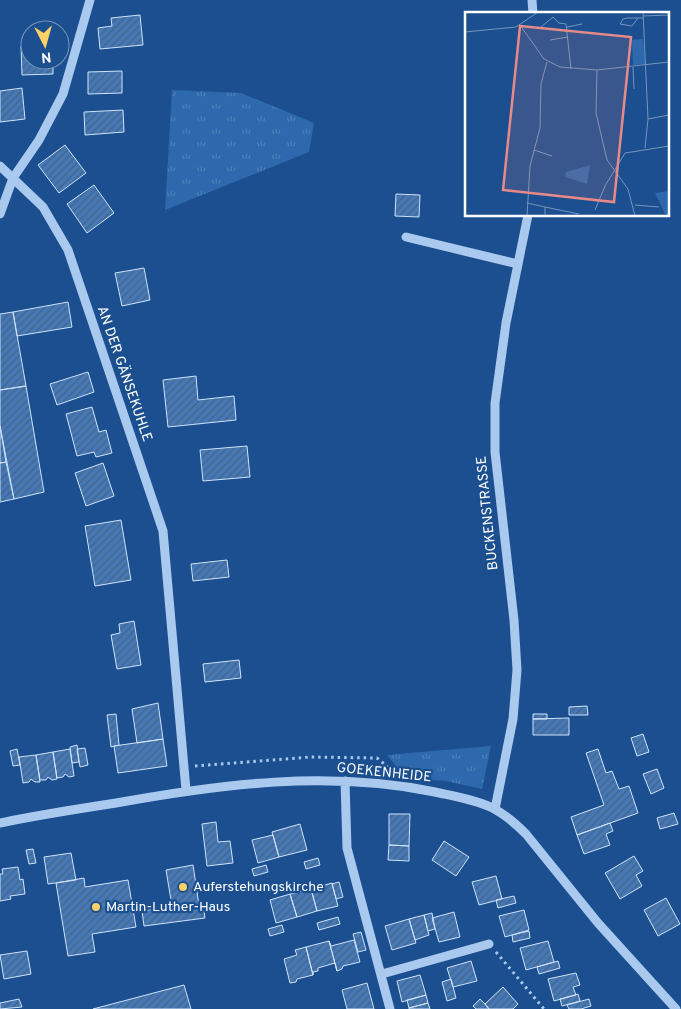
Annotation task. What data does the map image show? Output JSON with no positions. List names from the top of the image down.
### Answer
{
  "streets": {
    "street": ["AN DER GÄNSEKUHLE", "BUCKENSTRASSE", "GOEKENHEIDE"]
  },
  "crossings": [
    ["AN DER GÄNSEKUHLE", "GOEKENHEIDE"],
    ["BUCKENSTRASSE", "GOEKENHEIDE"]
  ],
  "places": ["Auferstehungskirche", "Martin-Luther-Haus"],
  "north": "bottom"
}
